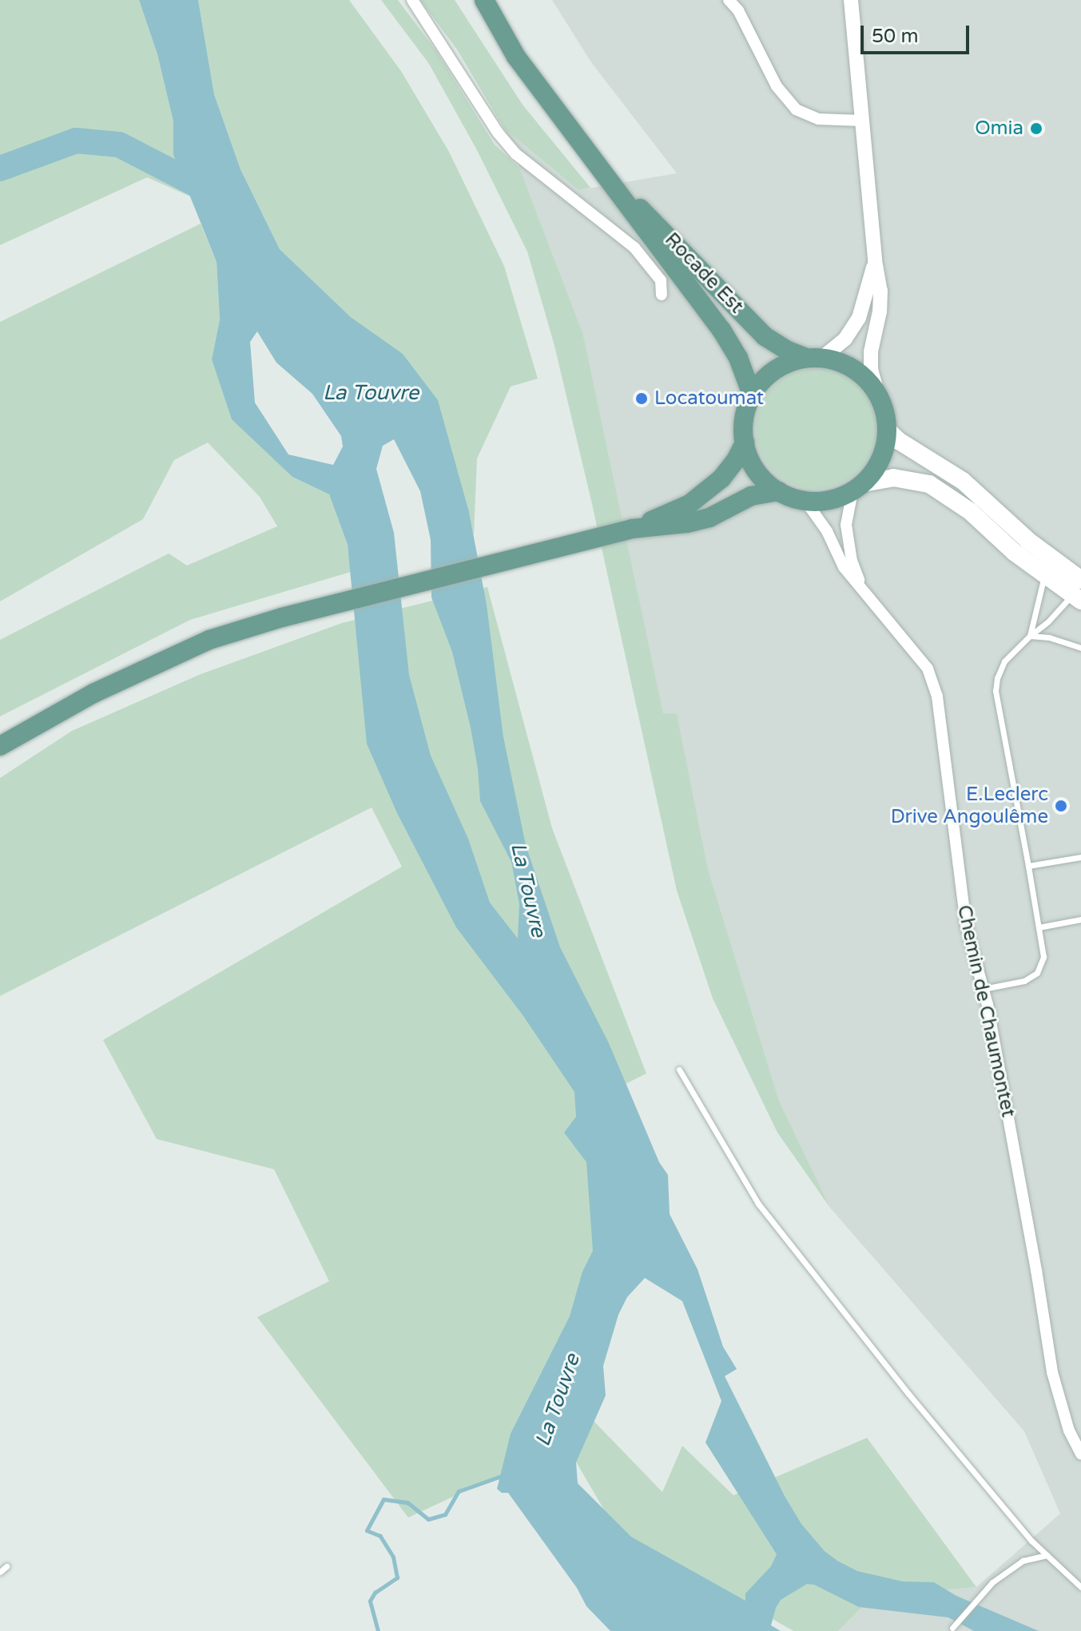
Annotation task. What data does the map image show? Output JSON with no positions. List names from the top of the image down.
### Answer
{
  "streets": {
    "main road": ["Rocade Est"],
    "street": ["Chemin de Chaumontet"]
  },
  "crossings": [
    ["Rocade Est", "Chemin de Chaumontet"]
  ],
  "water": ["La Touvre"],
  "places": ["Omia", "Locatoumat", "E.Leclerc Drive Angoulême"],
  "scale_bar": "50 m"
}
